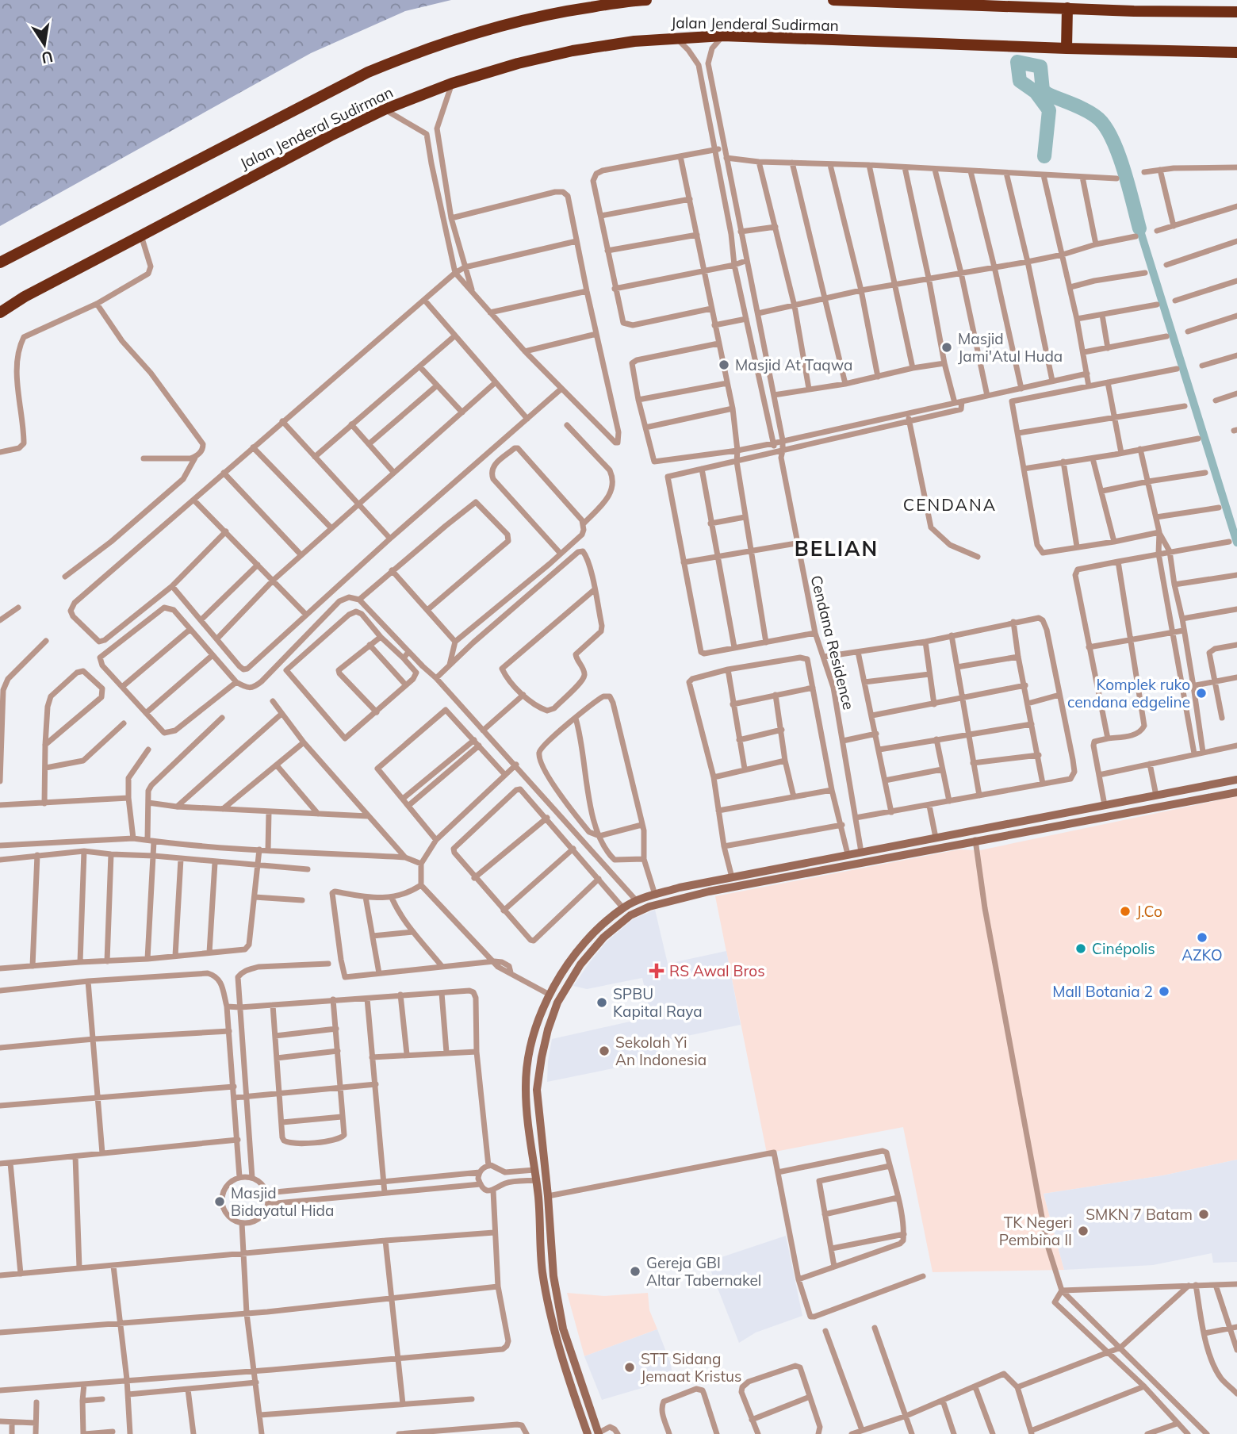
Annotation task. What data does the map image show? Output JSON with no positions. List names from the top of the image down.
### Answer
{
  "streets": {
    "highway": ["Jalan Jenderal Sudirman"],
    "street": ["Cendana Residence"]
  },
  "districts": ["CENDANA", "BELIAN"],
  "places": {
    "other": [
      "Masjid Jami'Atul Huda",
      "Masjid At Taqwa",
      "Komplek ruko cendana edgeline",
      "J.Co",
      "AZKO",
      "Cinépolis",
      "Mall Botania 2",
      "SPBU Kapital Raya",
      "Sekolah Yi An Indonesia",
      "Masjid Bidayatul Hida",
      "SMKN 7 Batam",
      "TK Negeri Pembina II",
      "Gereja GBI Altar Tabernakel",
      "STT Sidang Jemaat Kristus"
    ],
    "health": ["RS Awal Bros"]
  },
  "north": "bottom"
}
